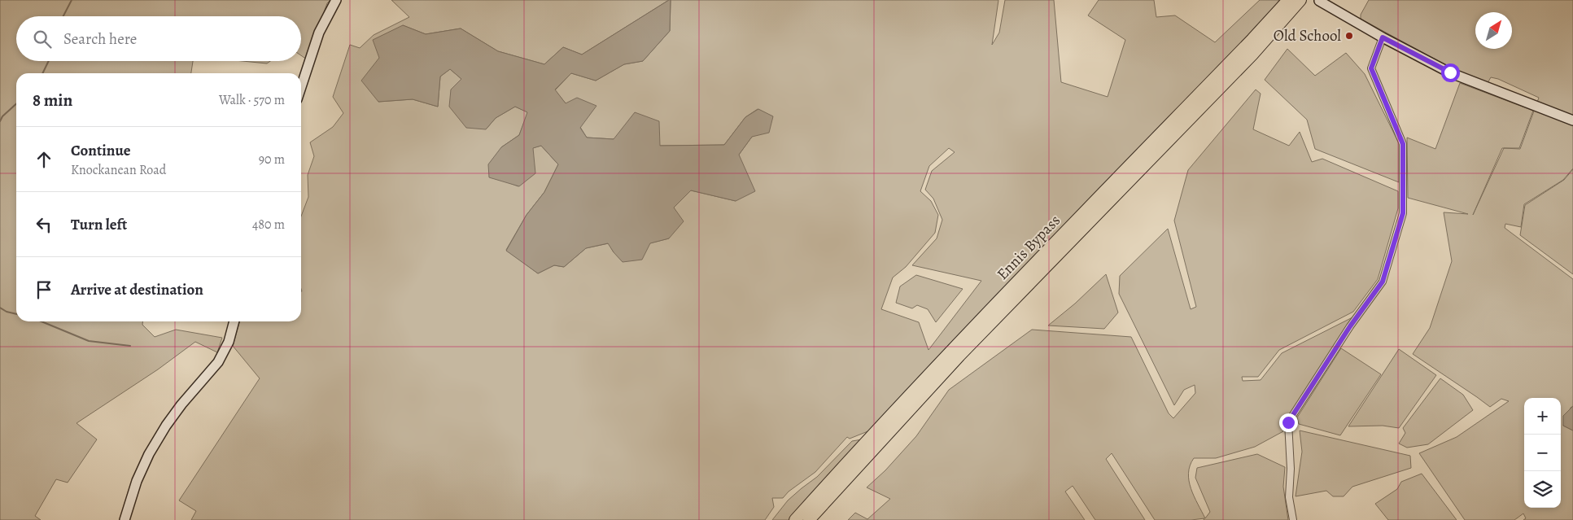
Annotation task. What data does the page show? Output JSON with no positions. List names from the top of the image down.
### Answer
{
  "streets": {
    "highway": ["Ennis Bypass"]
  },
  "places": ["Old School"],
  "north": "top right",
  "page": {
    "search": "Search here",
    "heading": ["8 min", "Walk · 570 m"],
    "list": [
      ["Continue", "Knockanean Road", "90 m"],
      ["Turn left", "480 m"],
      "Arrive at destination"
    ],
    "map_buttons": ["+", "−"]
  }
}
